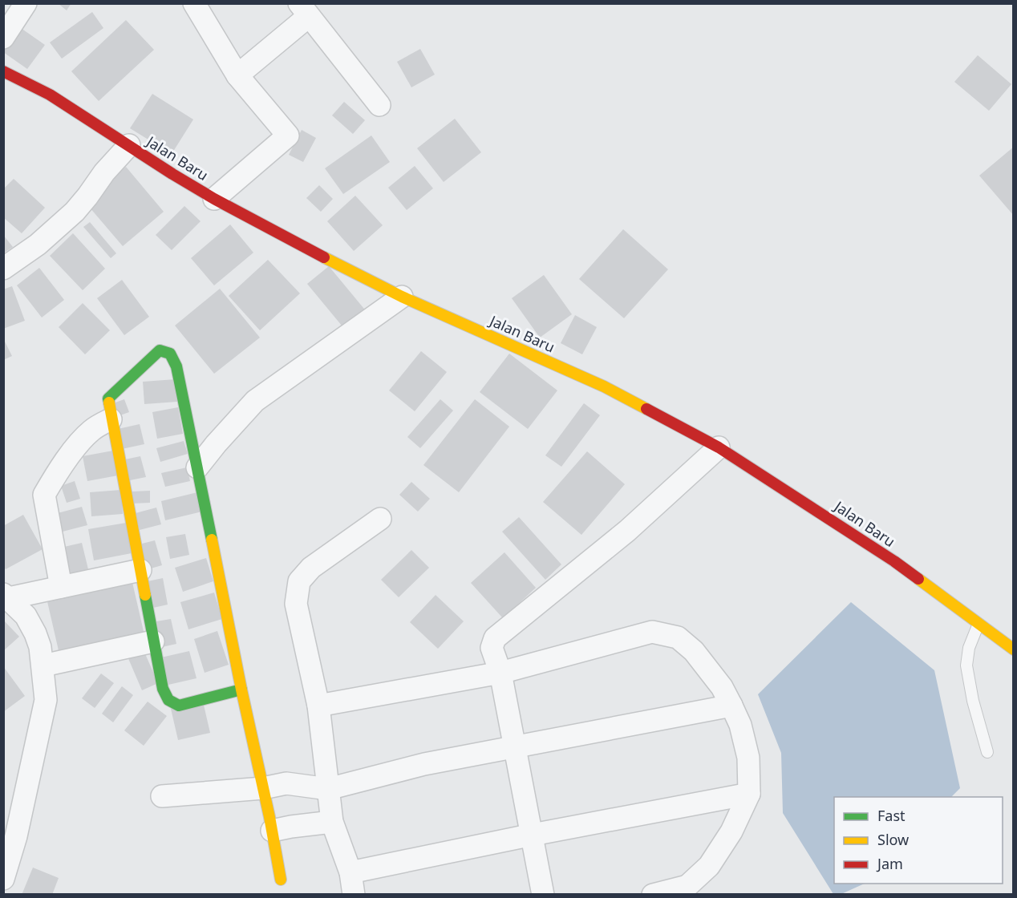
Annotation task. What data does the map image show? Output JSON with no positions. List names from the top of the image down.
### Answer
{
  "streets": {
    "main road": ["Jalan Baru"]
  },
  "legend": ["Fast", "Slow", "Jam"]
}
